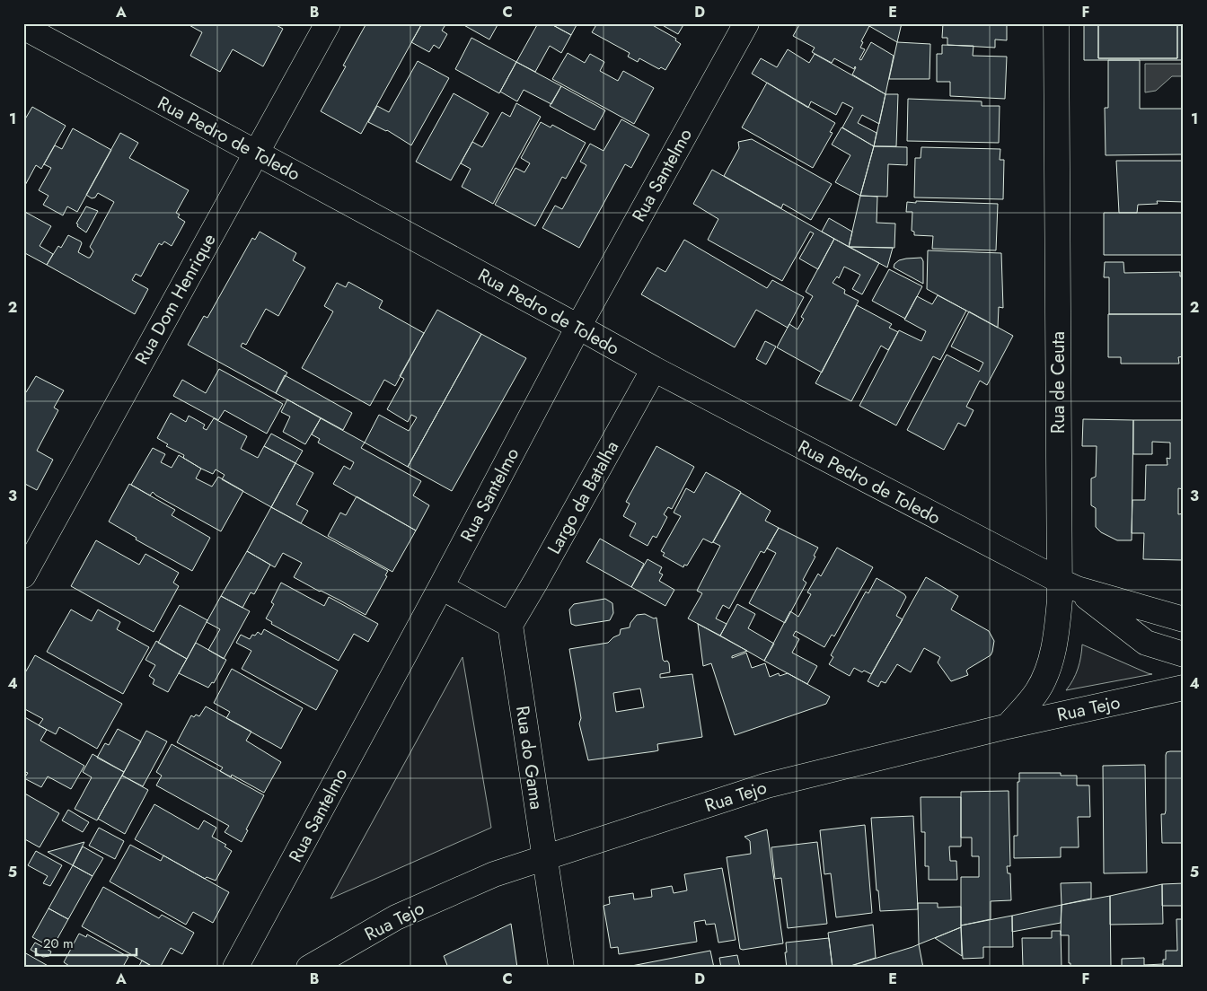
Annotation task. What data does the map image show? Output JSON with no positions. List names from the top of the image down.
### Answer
{
  "streets": {
    "street": [
      "Rua Pedro de Toledo",
      "Rua Santelmo",
      "Rua Dom Henrique",
      "Rua de Ceuta",
      "Largo da Batalha",
      "Rua Tejo",
      "Rua do Gama"
    ]
  },
  "crossings": [
    ["Rua Pedro de Toledo", "Rua Santelmo"],
    ["Rua Pedro de Toledo", "Rua Dom Henrique"],
    ["Rua Pedro de Toledo", "Rua de Ceuta"],
    ["Rua Pedro de Toledo", "Largo da Batalha"],
    ["Rua de Ceuta", "Rua Tejo"],
    ["Largo da Batalha", "Rua do Gama"],
    ["Rua Tejo", "Rua do Gama"]
  ],
  "scale_bar": "20 m",
  "grid": {
    "columns": [
      "A",
      "B",
      "C",
      "D",
      "E",
      "F"
    ],
    "rows": [
      "1",
      "2",
      "3",
      "4",
      "5"
    ]
  }
}
